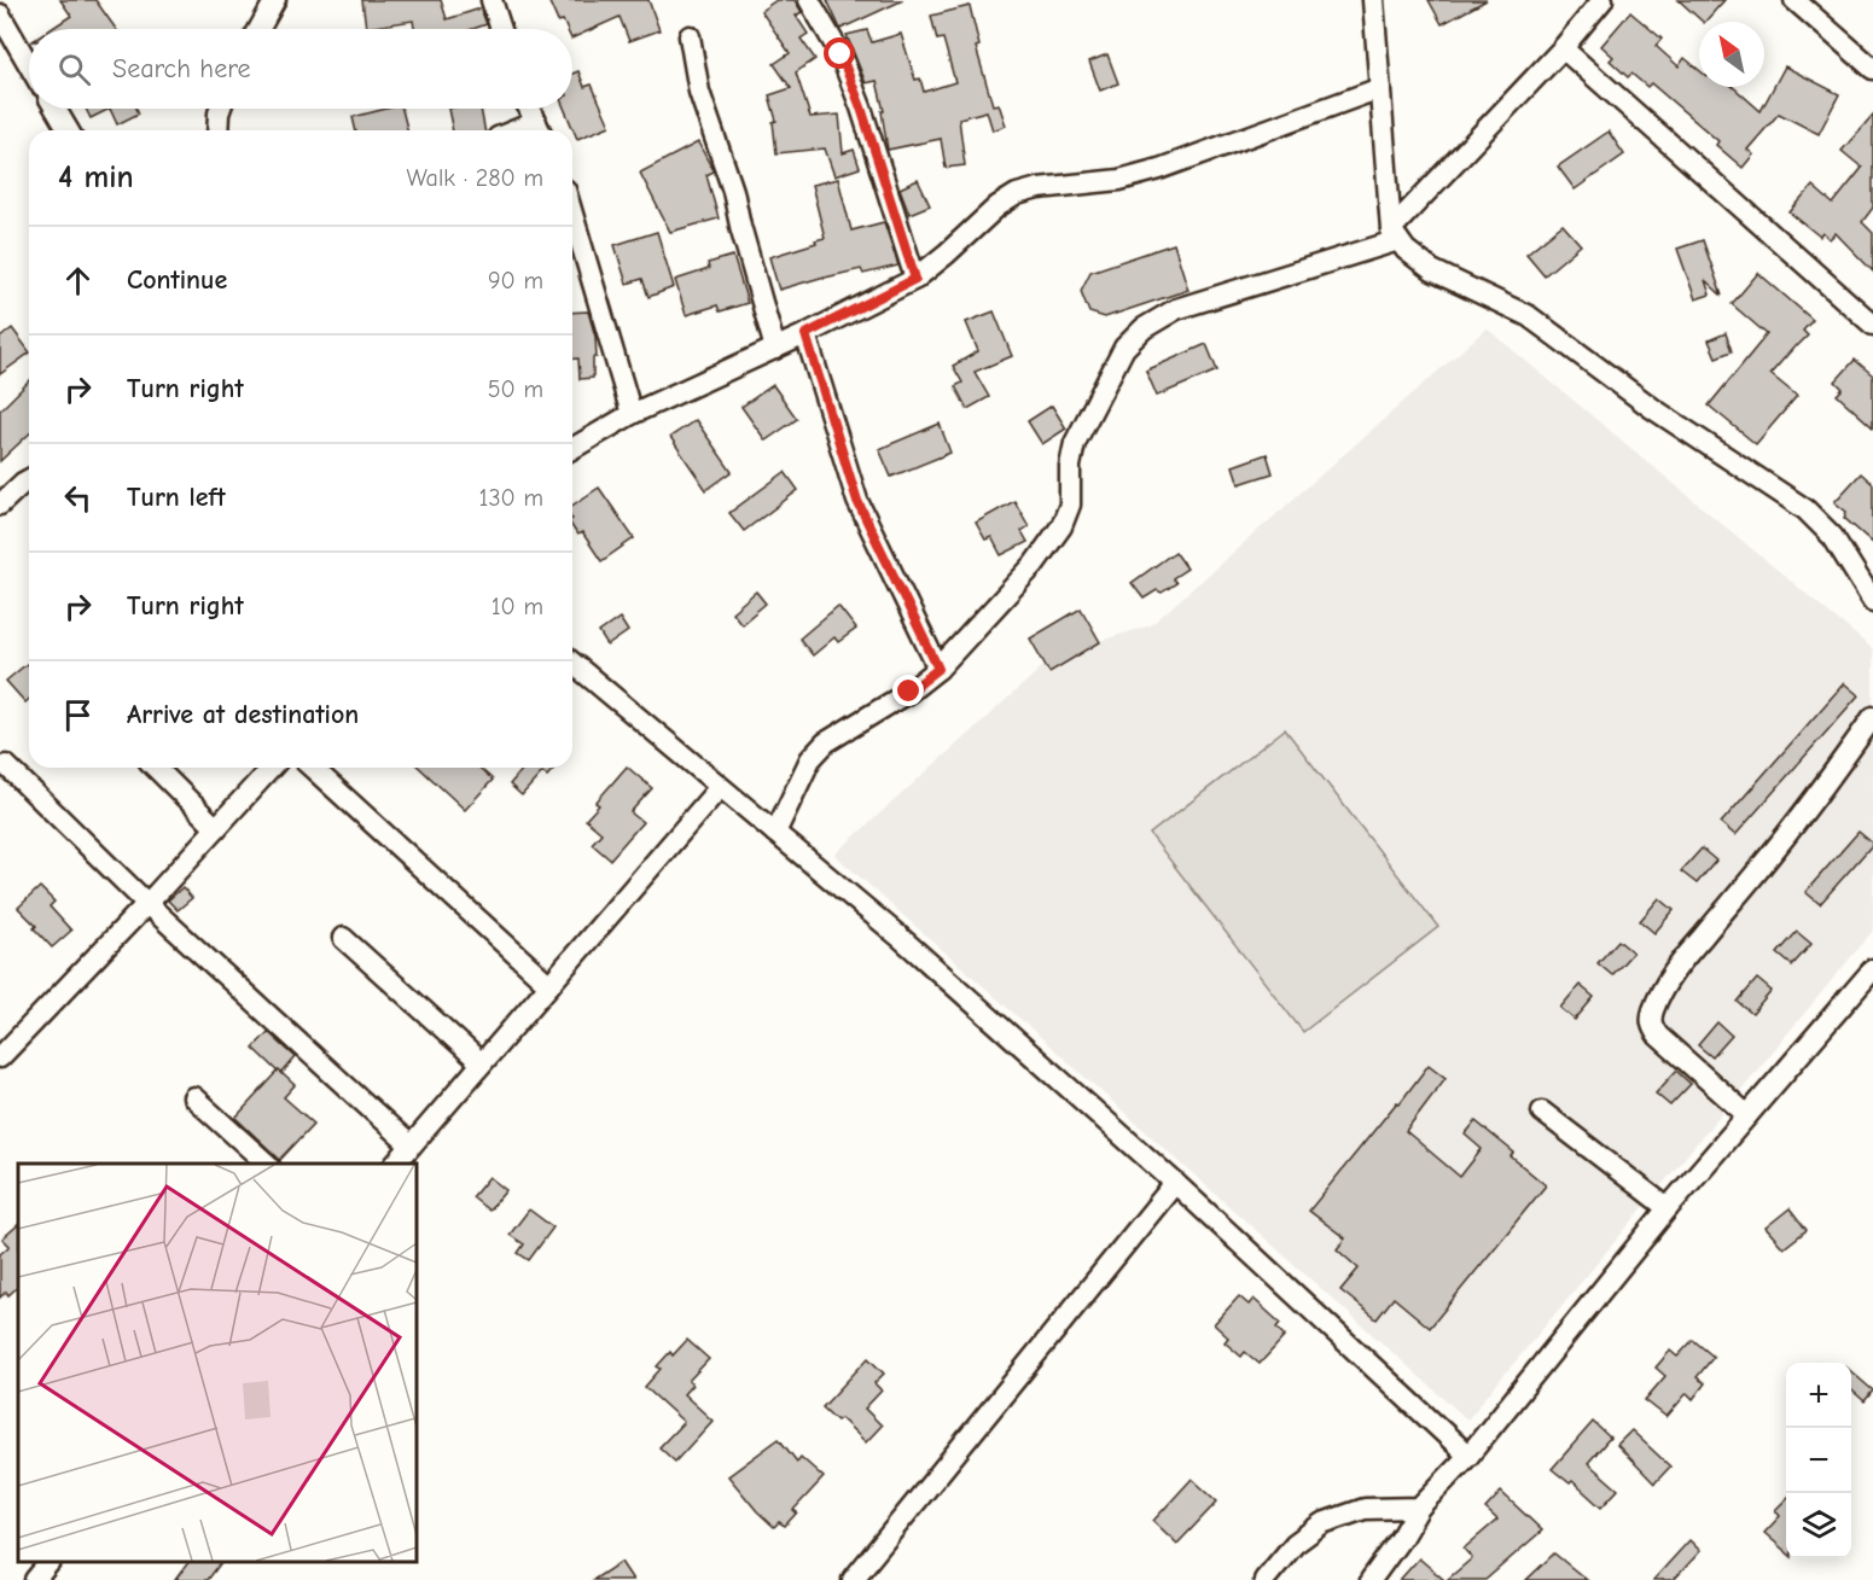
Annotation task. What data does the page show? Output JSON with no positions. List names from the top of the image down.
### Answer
{
  "north": "top left",
  "page": {
    "search": "Search here",
    "heading": ["4 min", "Walk · 280 m"],
    "list": [
      ["Continue", "90 m"],
      ["Turn right", "50 m"],
      ["Turn left", "130 m"],
      ["Turn right", "10 m"],
      "Arrive at destination"
    ],
    "map_buttons": ["+", "−"]
  }
}
